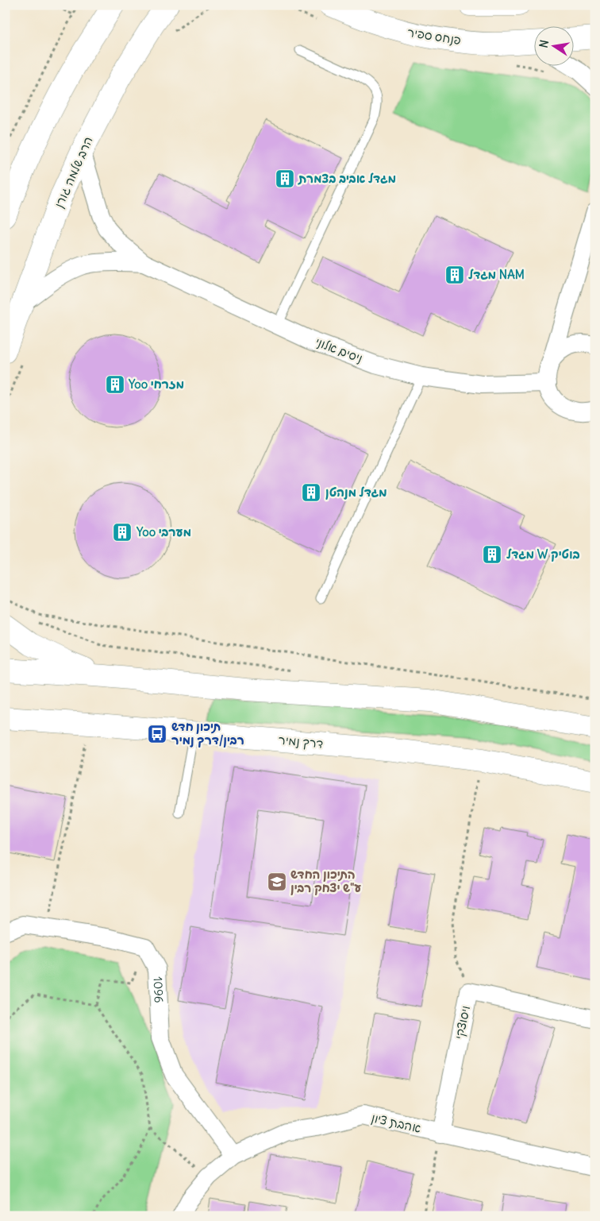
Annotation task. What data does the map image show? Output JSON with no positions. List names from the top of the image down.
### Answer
{
  "streets": {
    "main road": ["פנחס ספיר", "הרב שלמה גורן", "דרך נמיר"],
    "street": [
      "ניסים אלוני",
      "1096",
      "ויסוצקי",
      "אהבת ציון"
    ]
  },
  "crossings": [
    ["הרב שלמה גורן", "ניסים אלוני"],
    ["1096", "אהבת ציון"],
    ["ויסוצקי", "אהבת ציון"]
  ],
  "places": {
    "building": [
      "מגדל אביב בצמרת",
      "מגדל NAM",
      "Yoo מזרחי",
      "מגדל מנהטן",
      "Yoo מערבי",
      "מגדל W בוטיק"
    ],
    "bus stop": ["תיכון חדש רבין/דרך נמיר"],
    "school or university": ["התיכון החדש ע\"ש יצחק רבין"]
  },
  "north": "left"
}
